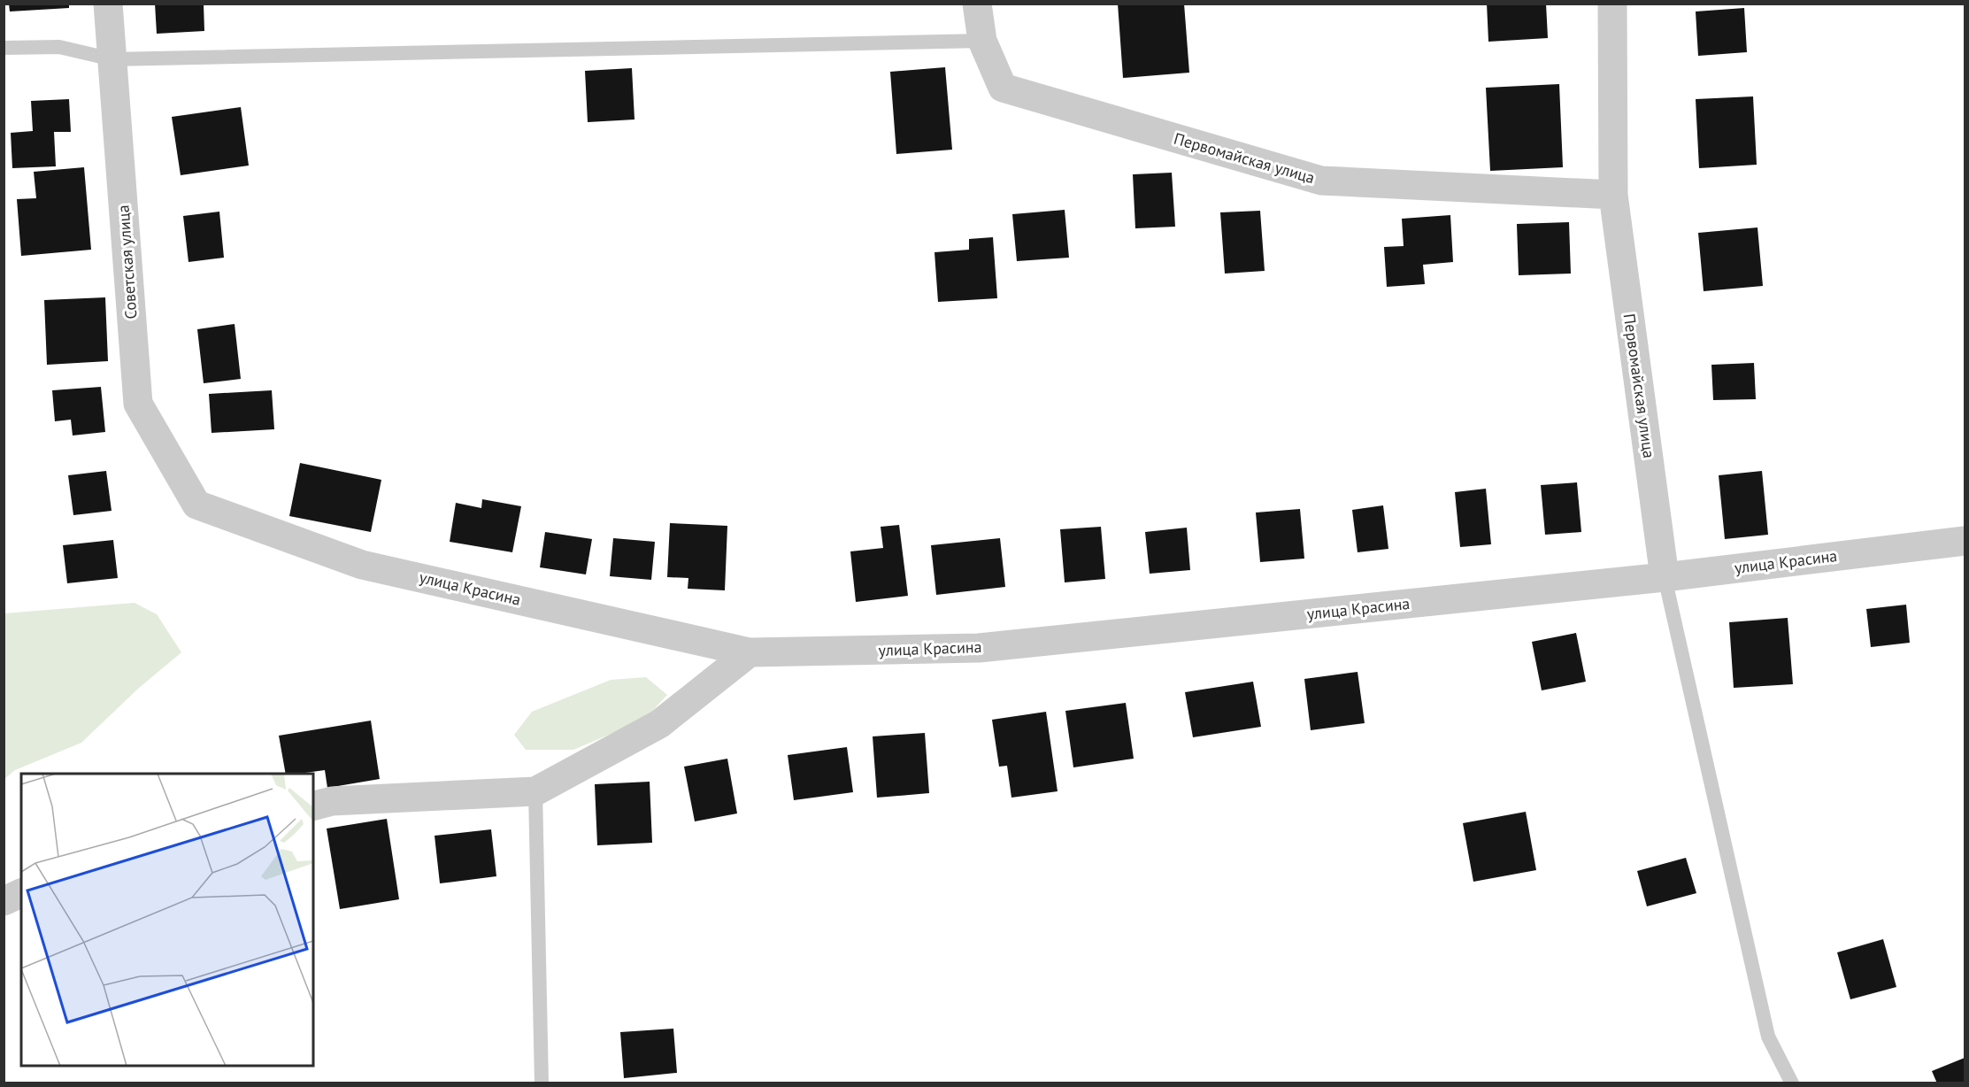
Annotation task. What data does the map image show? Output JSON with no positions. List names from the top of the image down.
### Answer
{
  "streets": {
    "street": ["Первомайская улица", "Советская улица", "улица Красина"]
  },
  "crossings": [
    ["Первомайская улица", "улица Красина"],
    ["Советская улица", "улица Красина"]
  ]
}
